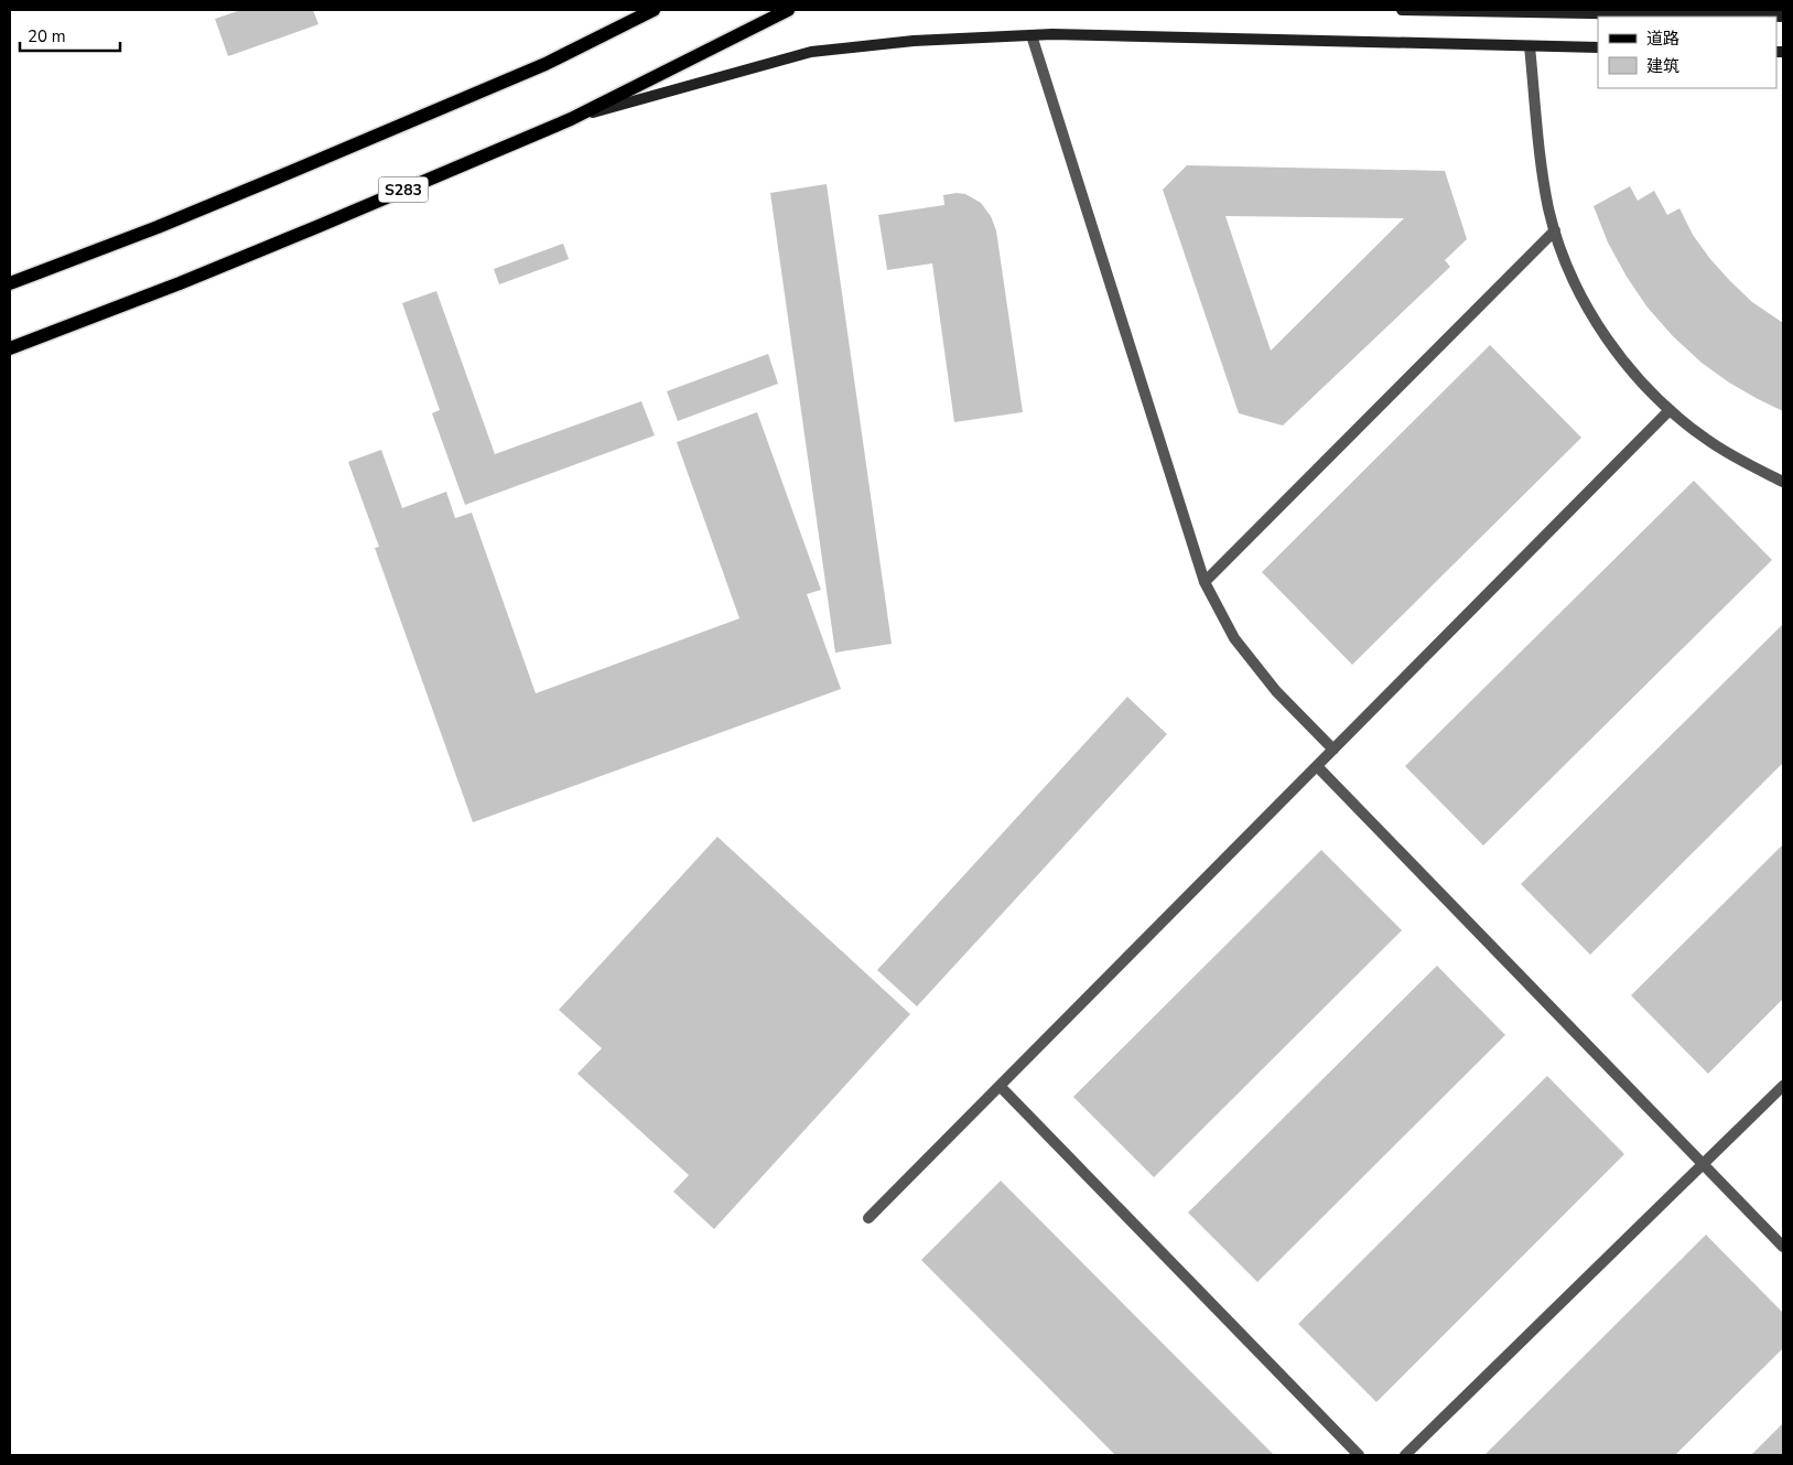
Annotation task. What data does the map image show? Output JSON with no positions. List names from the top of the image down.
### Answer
{
  "streets": {
    "main road": ["S283"]
  },
  "legend": ["道路", "建筑"],
  "scale_bar": "20 m"
}
